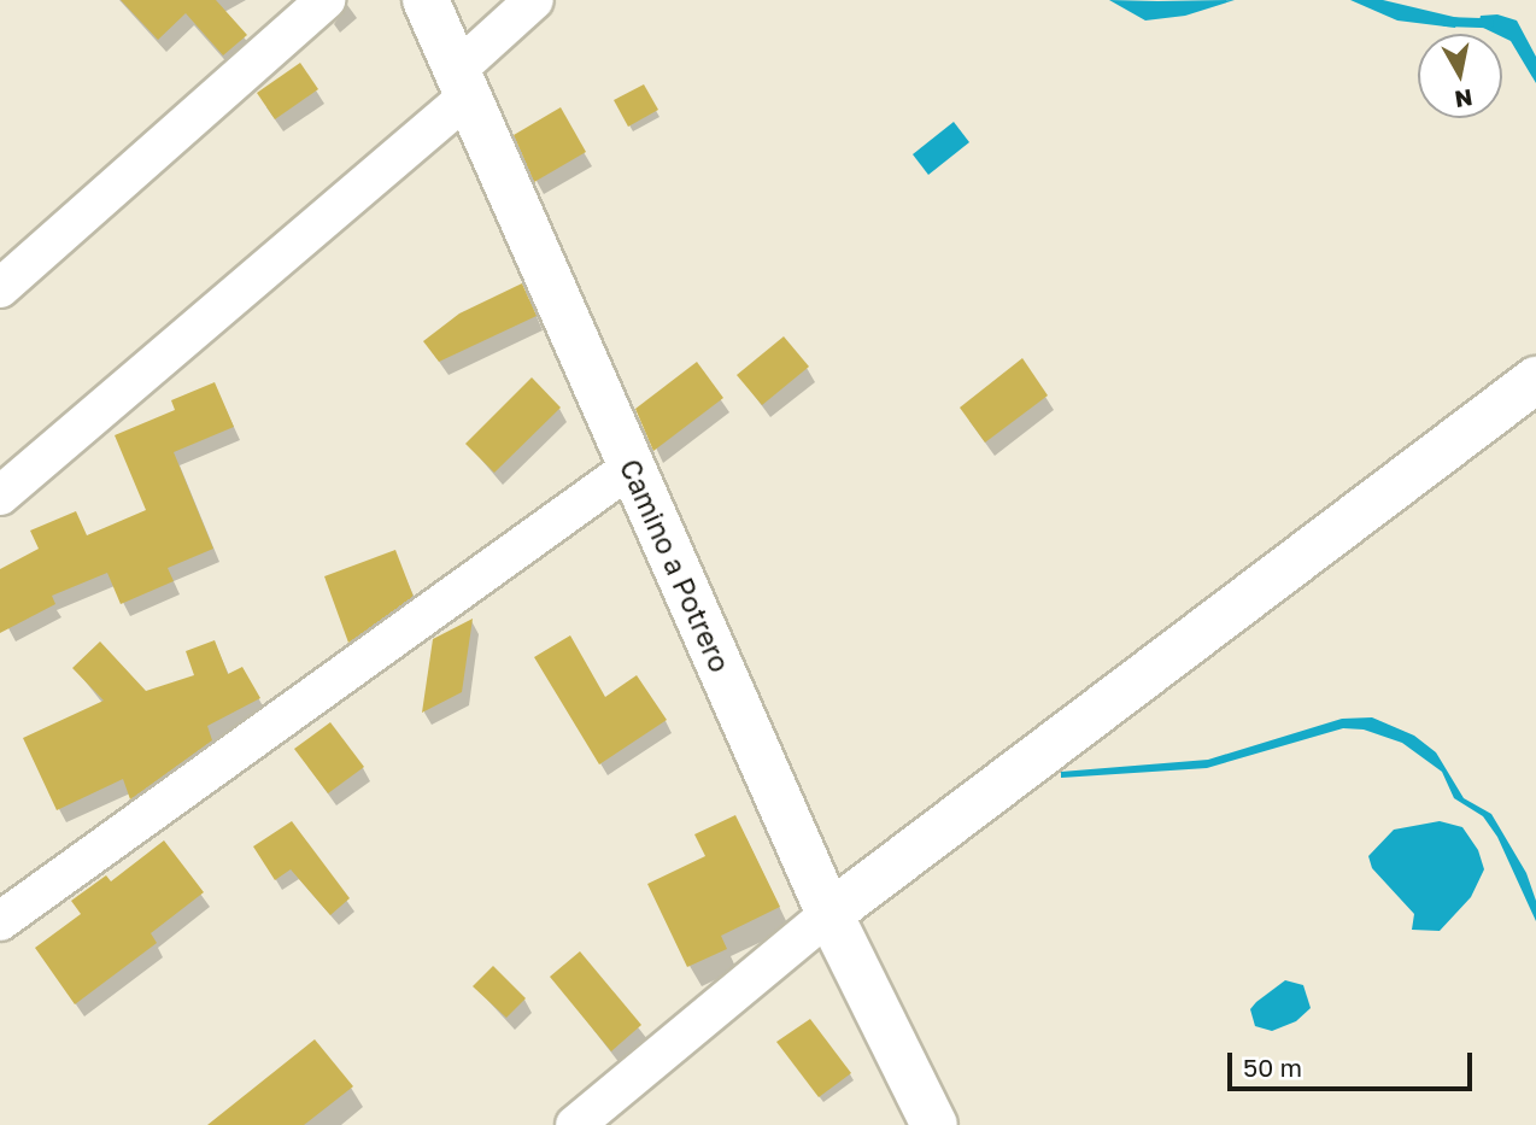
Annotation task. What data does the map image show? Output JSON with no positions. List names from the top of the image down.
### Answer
{
  "streets": {
    "street": ["Camino a Potrero"]
  },
  "scale_bar": "50 m",
  "north": "bottom"
}
